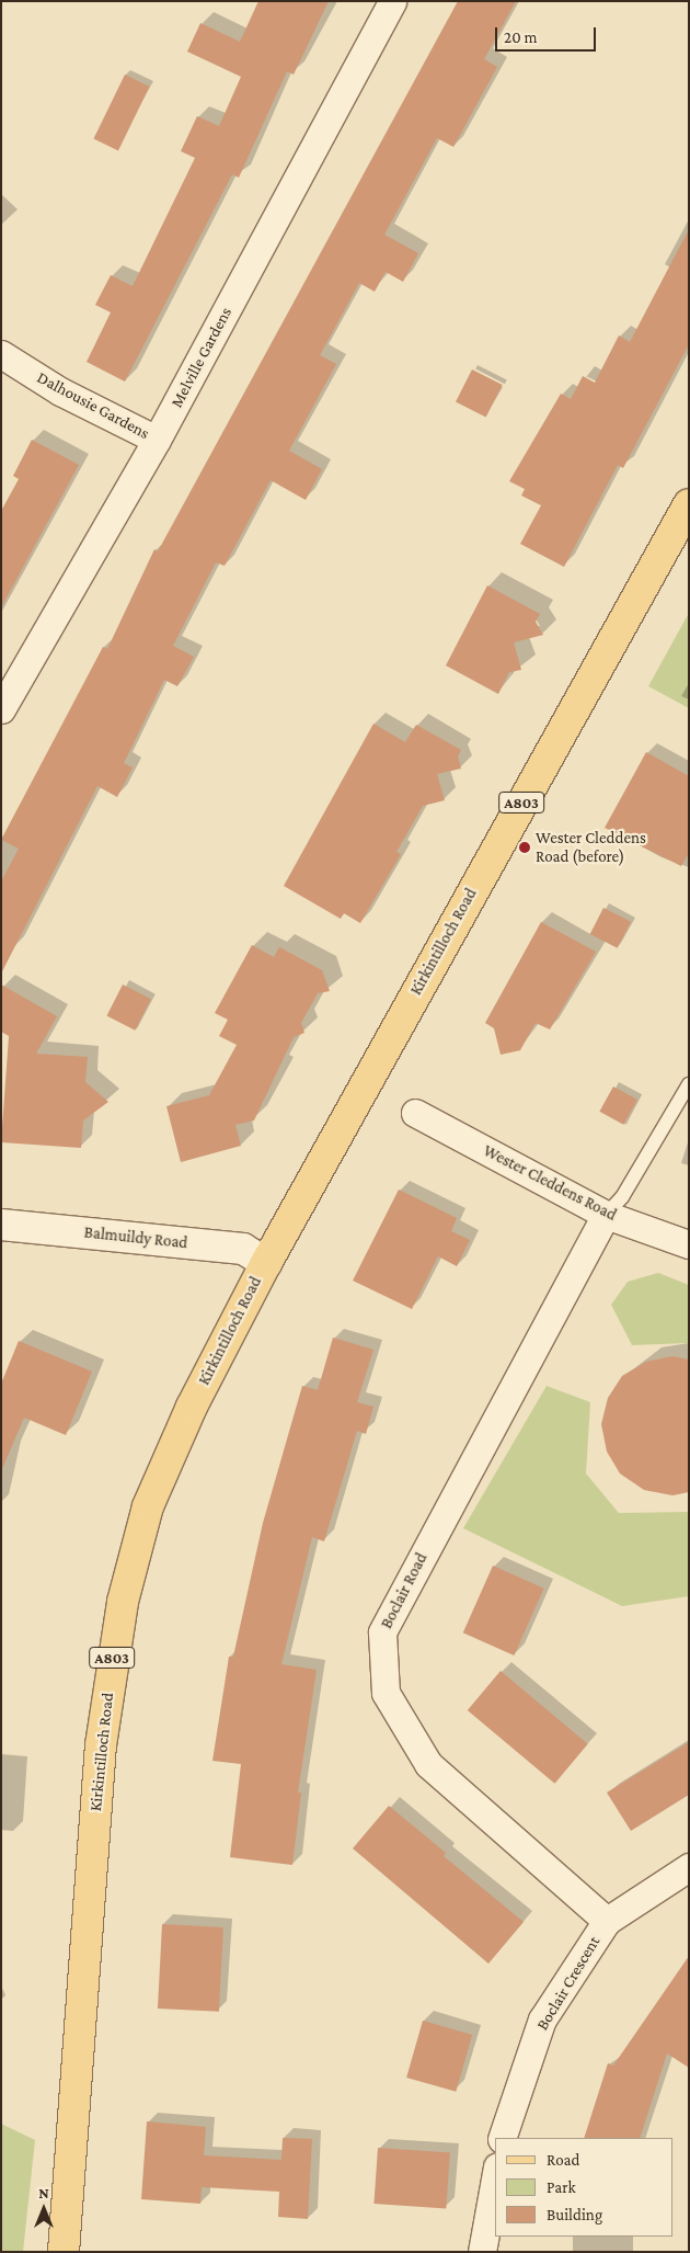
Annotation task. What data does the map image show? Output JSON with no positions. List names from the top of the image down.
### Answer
{
  "streets": {
    "main road": ["A803", "Kirkintilloch Road"],
    "street": [
      "Melville Gardens",
      "Dalhousie Gardens",
      "Wester Cleddens Road",
      "Balmuildy Road",
      "Boclair Road",
      "Boclair Crescent"
    ]
  },
  "crossings": [
    ["Melville Gardens", "Dalhousie Gardens"],
    ["Kirkintilloch Road", "Balmuildy Road"],
    ["Wester Cleddens Road", "Boclair Road"],
    ["Boclair Road", "Boclair Crescent"]
  ],
  "places": ["Wester Cleddens Road (before)"],
  "legend": ["Road", "Park", "Building"],
  "scale_bar": "20 m",
  "north": "top"
}
